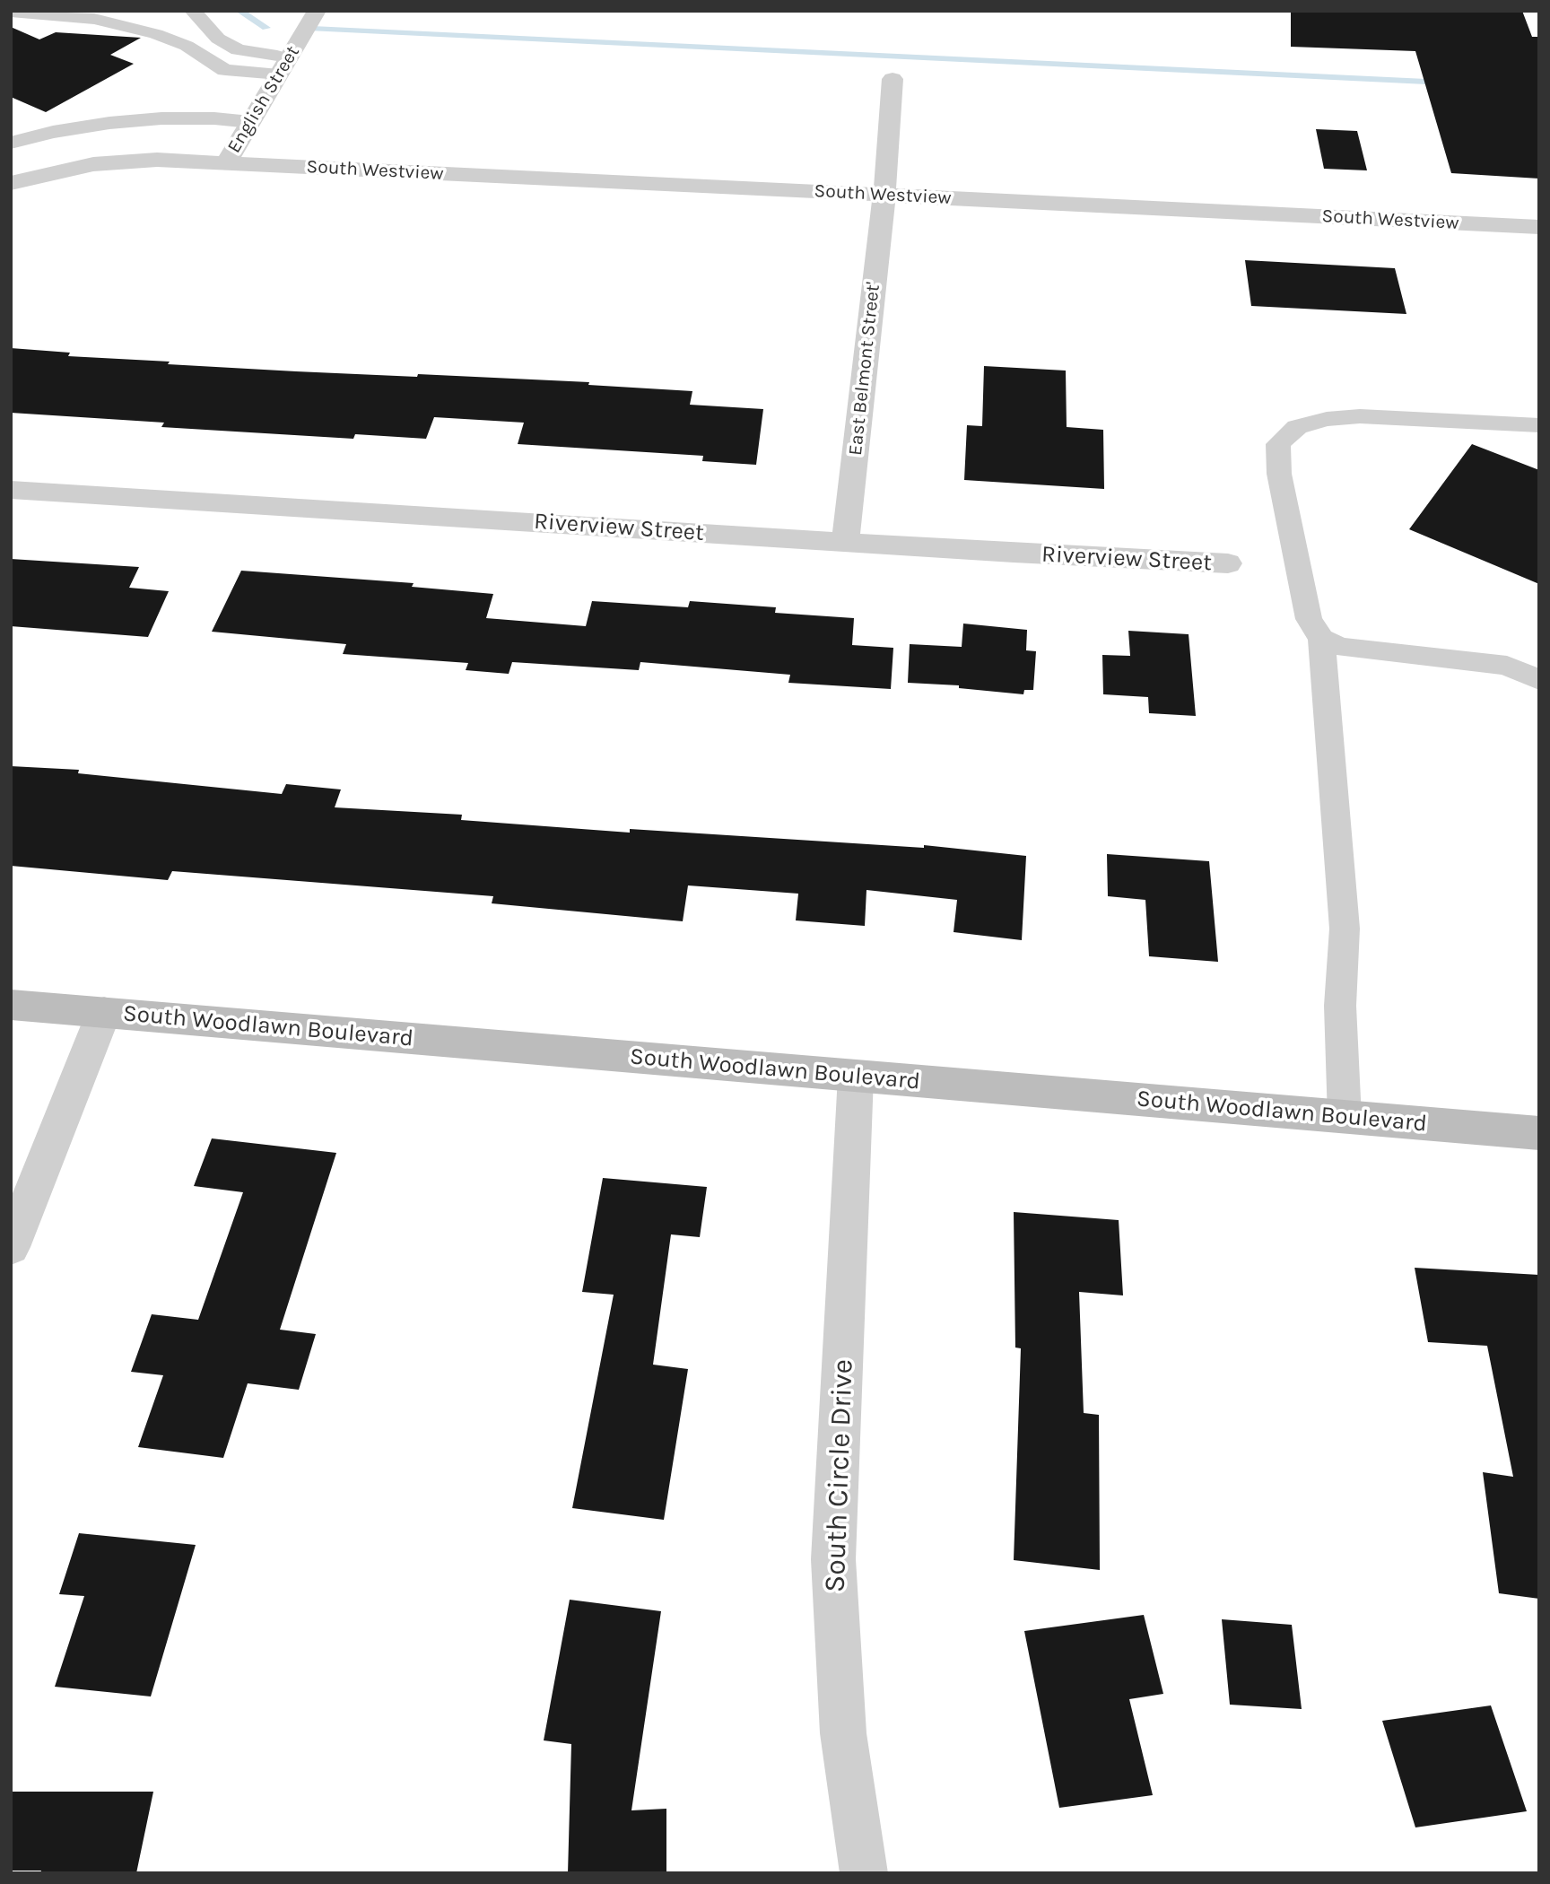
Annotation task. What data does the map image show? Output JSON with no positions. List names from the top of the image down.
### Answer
{
  "streets": {
    "street": [
      "English Street",
      "South Westview",
      "East Belmont Street'",
      "Riverview Street",
      "South Woodlawn Boulevard",
      "South Circle Drive"
    ]
  },
  "crossings": [
    ["English Street", "South Westview"],
    ["South Westview", "East Belmont Street'"],
    ["East Belmont Street'", "Riverview Street"],
    ["South Woodlawn Boulevard", "South Circle Drive"]
  ]
}
